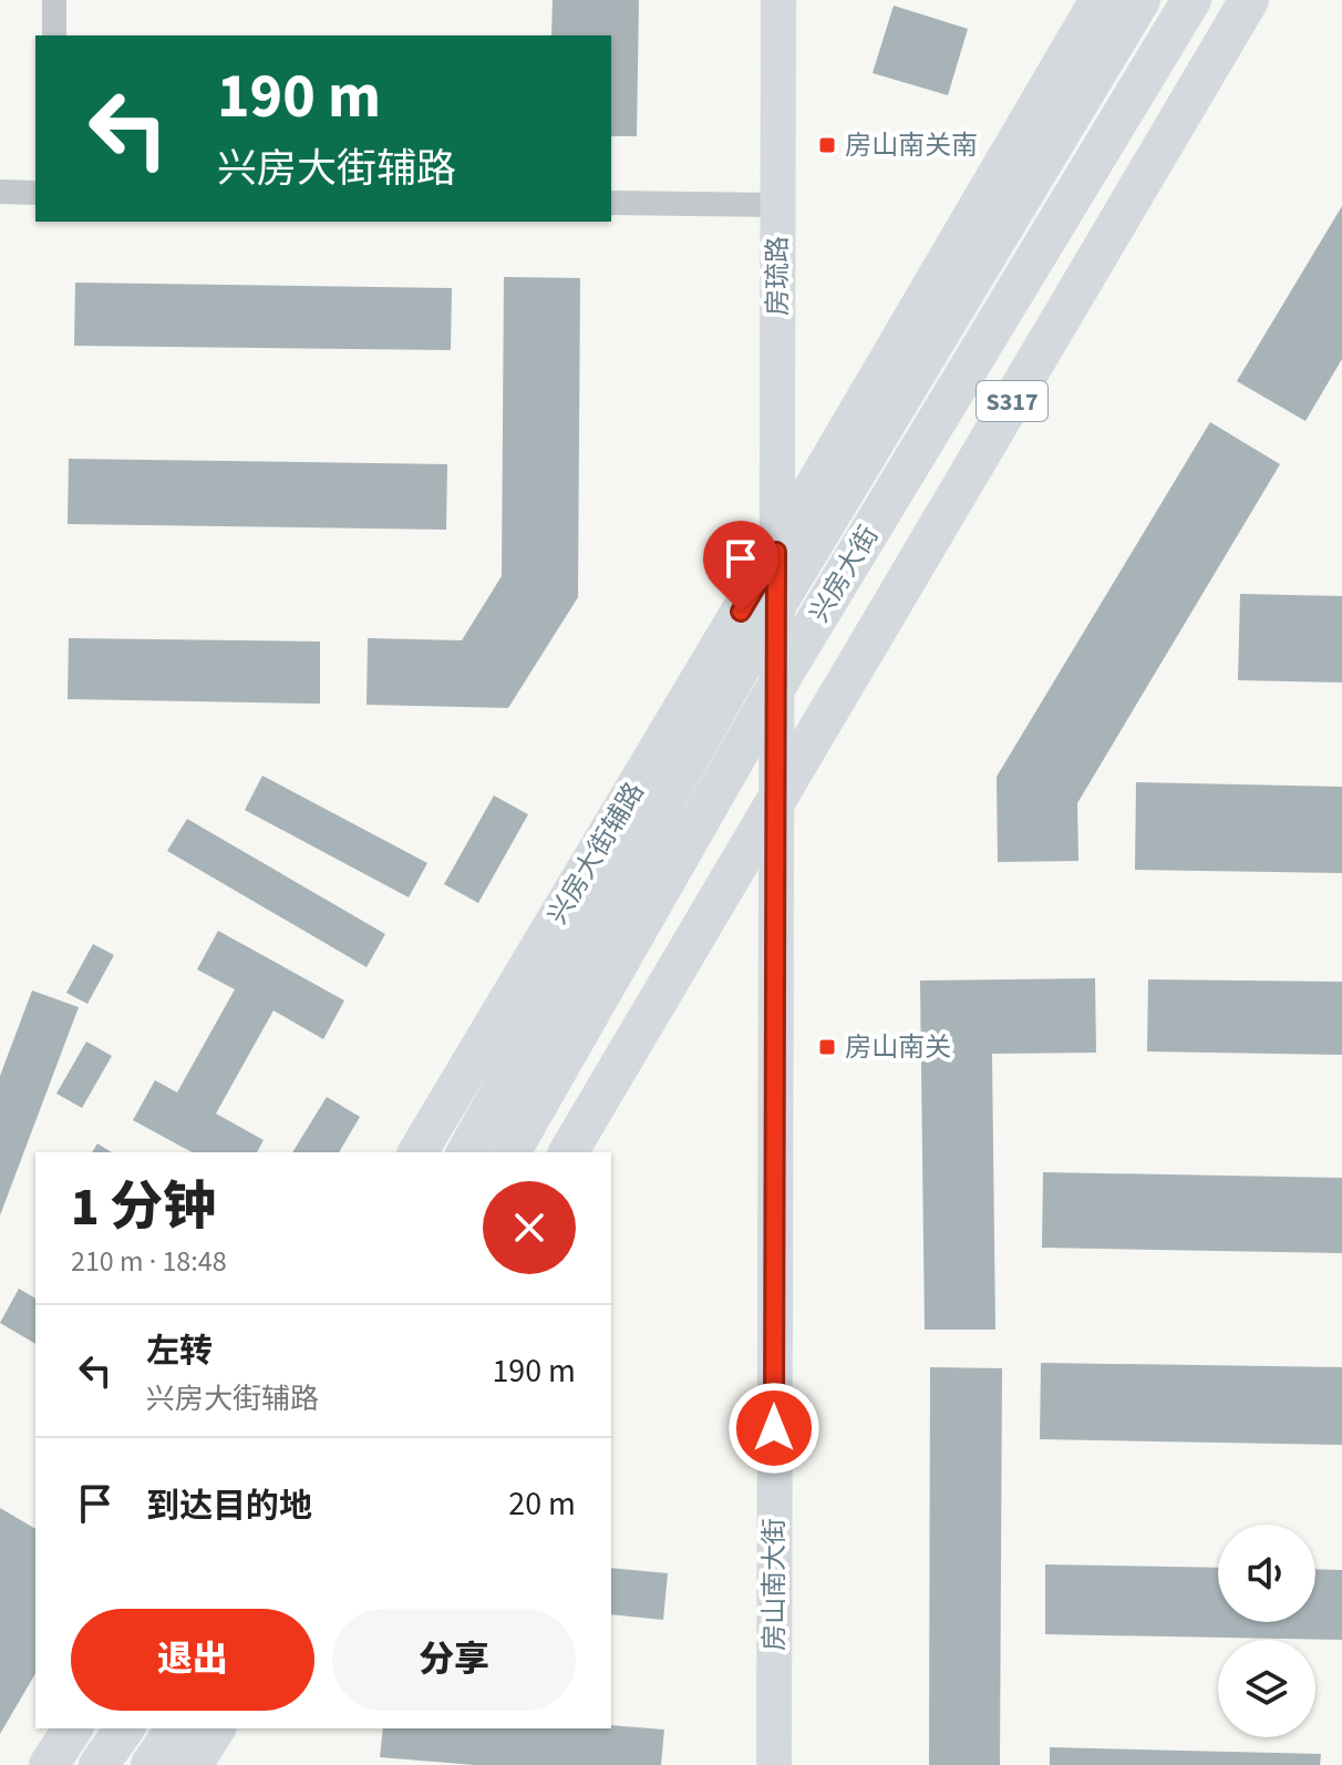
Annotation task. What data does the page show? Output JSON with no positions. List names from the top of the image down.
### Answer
{
  "streets": {
    "main road": [
      "房琉路",
      "S317",
      "兴房大街",
      "兴房大街辅路",
      "房山南大街"
    ]
  },
  "crossings": [
    ["房琉路", "兴房大街辅路"],
    ["房琉路", "房山南大街"],
    ["S317", "房山南大街"],
    ["兴房大街辅路", "房山南大街"]
  ],
  "places": {
    "transit": ["房山南关南", "房山南关"]
  },
  "page": {
    "turn": ["190 m", "兴房大街辅路"],
    "heading": ["1 分钟", "210 m · 18:48"],
    "list": [
      {
        "name": "左转",
        "note": "兴房大街辅路",
        "value": "190 m"
      },
      {
        "name": "到达目的地",
        "value": "20 m"
      }
    ],
    "buttons": ["退出", "分享"]
  }
}
